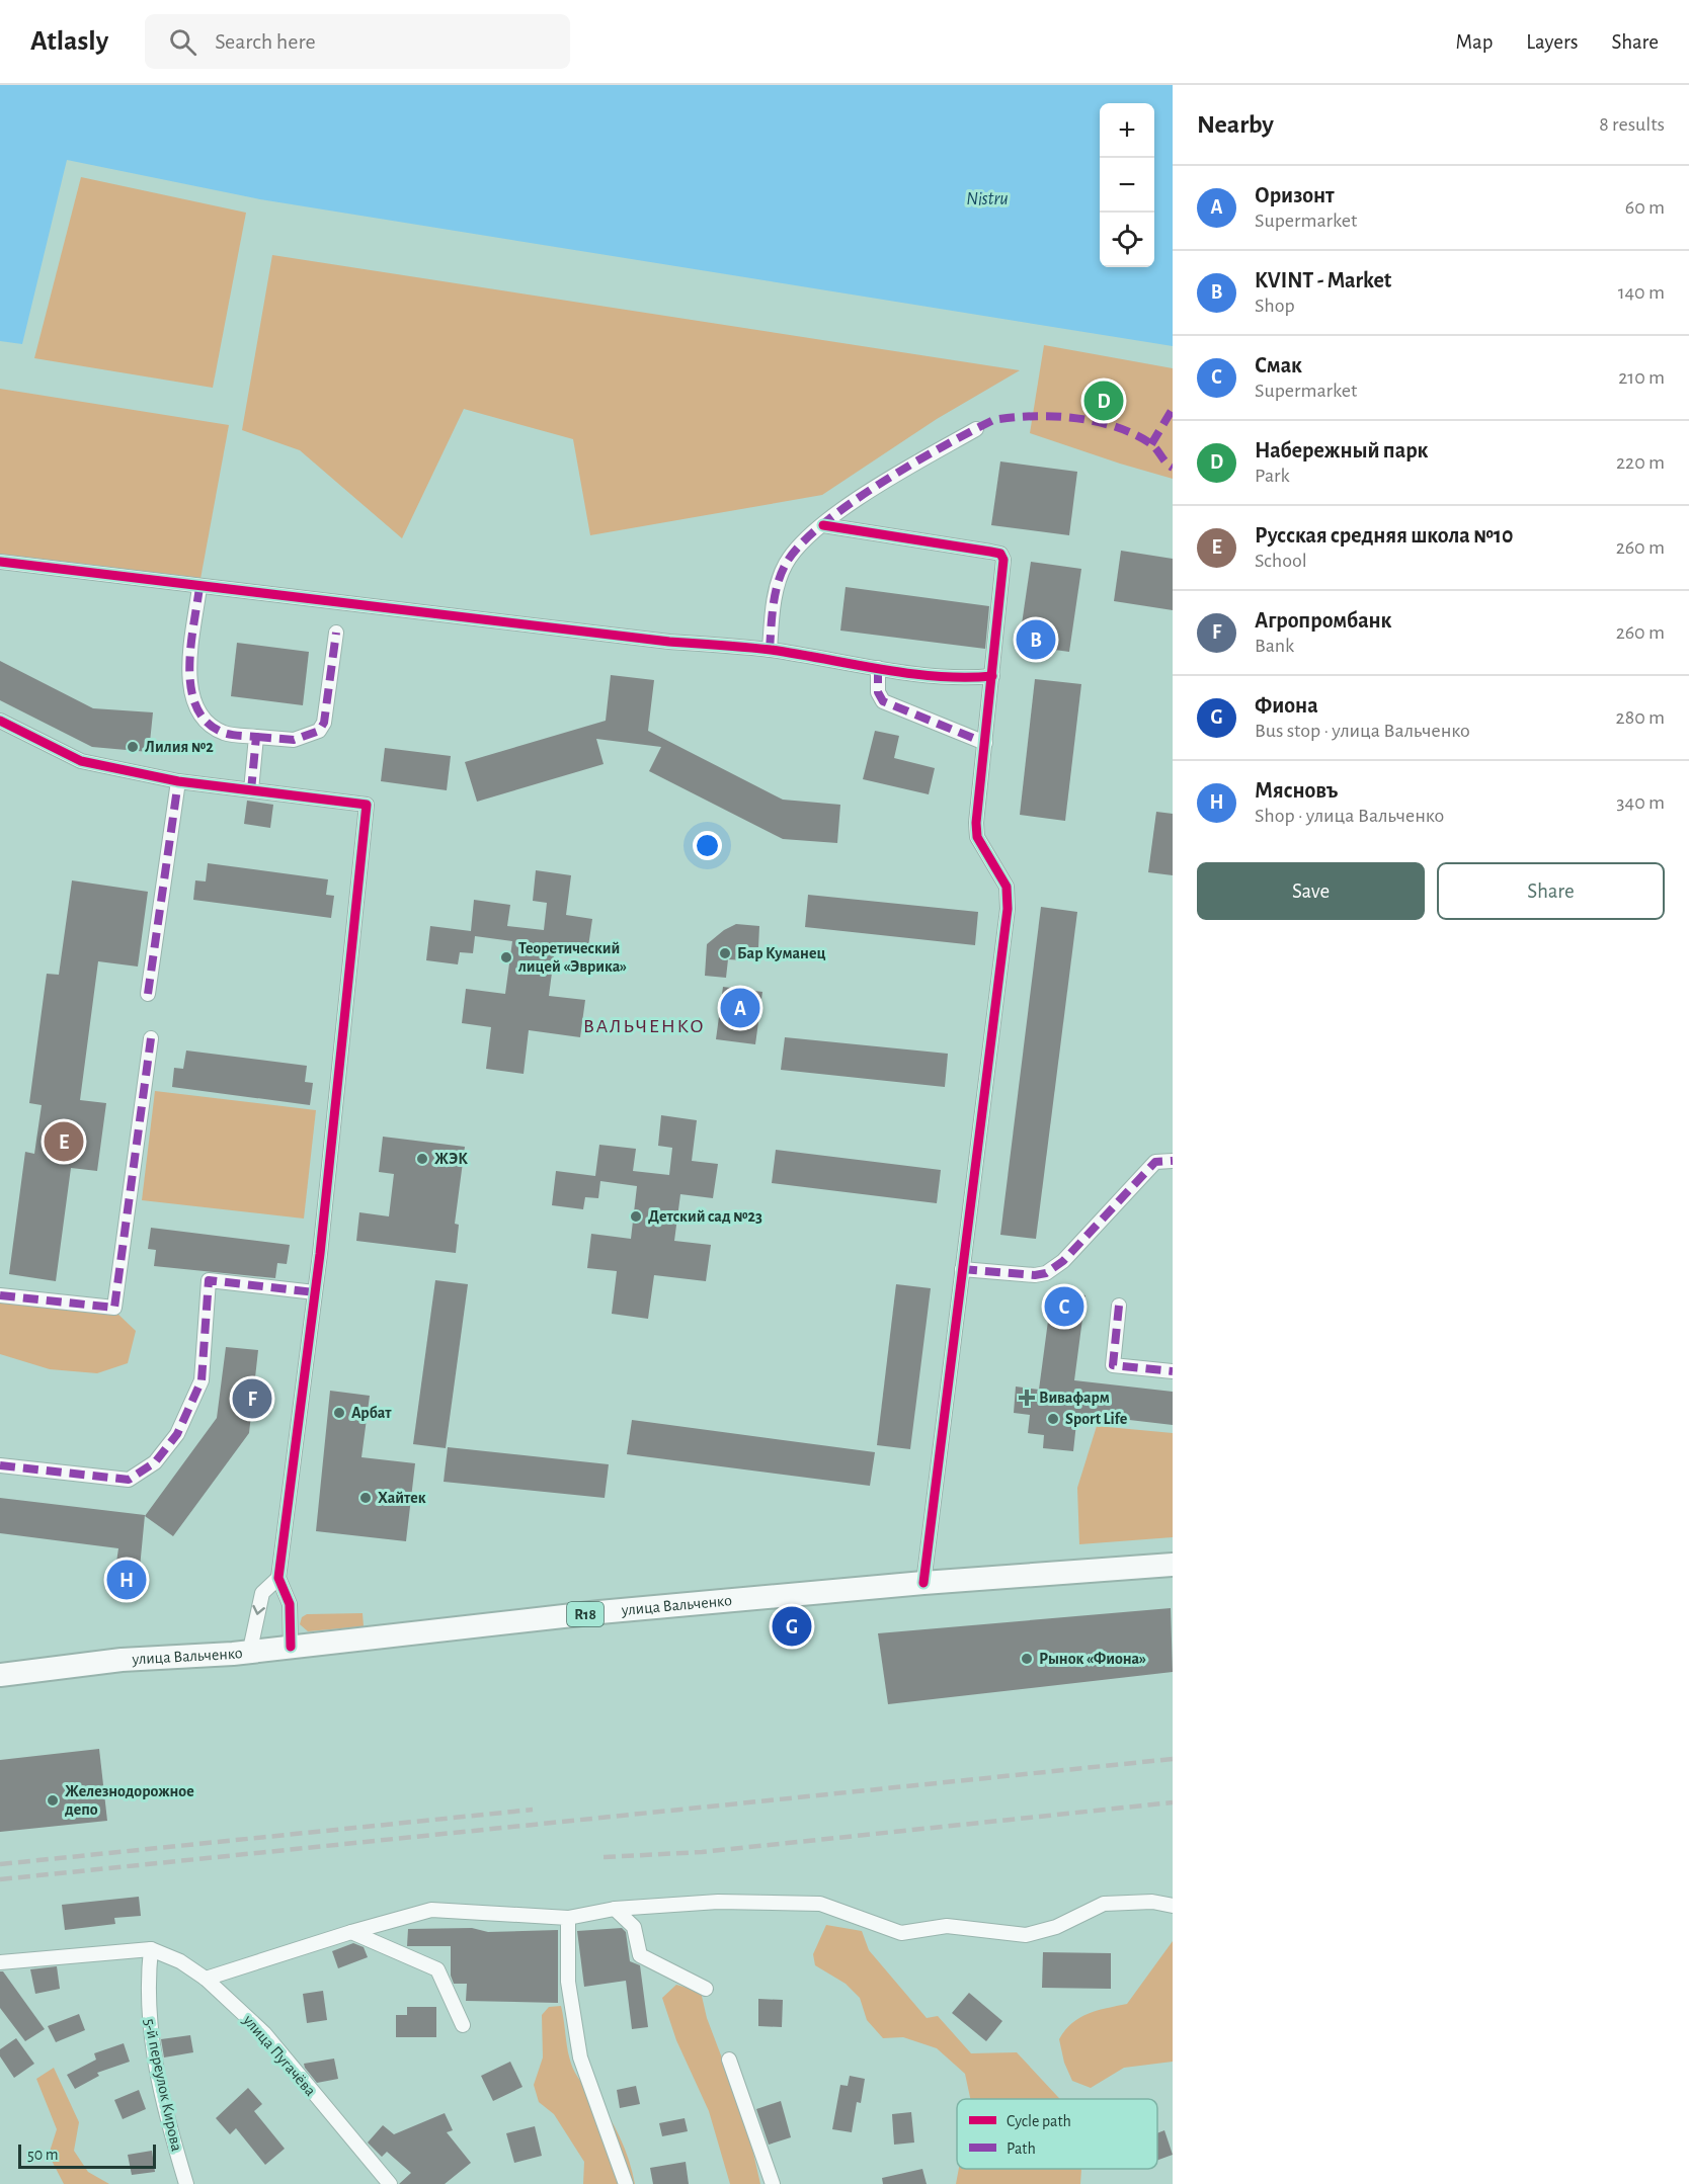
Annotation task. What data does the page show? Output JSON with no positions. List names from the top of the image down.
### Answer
{
  "streets": {
    "main road": ["улица Вальченко", "R18"],
    "street": ["улица Пугачёва", "5-й переулок Кирова"]
  },
  "crossings": [
    ["улица Пугачёва", "5-й переулок Кирова"]
  ],
  "districts": ["ВАЛЬЧЕНКО"],
  "water": ["Nistru"],
  "places": {
    "other": [
      "Лилия №2",
      "Бар Куманец",
      "Теоретический лицей «Эврика»",
      "ЖЭК",
      "Детский сад №23",
      "Арбат",
      "Sport Life",
      "Хайтек",
      "Рынок «Фиона»",
      "Железнодорожное депо"
    ],
    "health": ["Вивафарм"]
  },
  "legend": ["Cycle path", "Path"],
  "scale_bar": "50 m",
  "page": {
    "header": "Atlasly",
    "search": "Search here",
    "nav": ["Map", "Layers", "Share"],
    "heading": ["Nearby", "8 results"],
    "map_buttons": ["+", "−"],
    "list": [
      {
        "mark": "A",
        "name": "Оризонт",
        "note": "Supermarket",
        "value": "60 m"
      },
      {
        "mark": "B",
        "name": "KVINT - Market",
        "note": "Shop",
        "value": "140 m"
      },
      {
        "mark": "C",
        "name": "Смак",
        "note": "Supermarket",
        "value": "210 m"
      },
      {
        "mark": "D",
        "name": "Набережный парк",
        "note": "Park",
        "value": "220 m"
      },
      {
        "mark": "E",
        "name": "Русская средняя школа №10",
        "note": "School",
        "value": "260 m"
      },
      {
        "mark": "F",
        "name": "Агропромбанк",
        "note": "Bank",
        "value": "260 m"
      },
      {
        "mark": "G",
        "name": "Фиона",
        "note": "Bus stop · улица Вальченко",
        "value": "280 m"
      },
      {
        "mark": "H",
        "name": "Мясновъ",
        "note": "Shop · улица Вальченко",
        "value": "340 m"
      }
    ],
    "pins": [
      "D",
      "B",
      "A",
      "E",
      "C",
      "F",
      "H",
      "G"
    ],
    "buttons": ["Save", "Share"],
    "scale": "50 m"
  }
}
